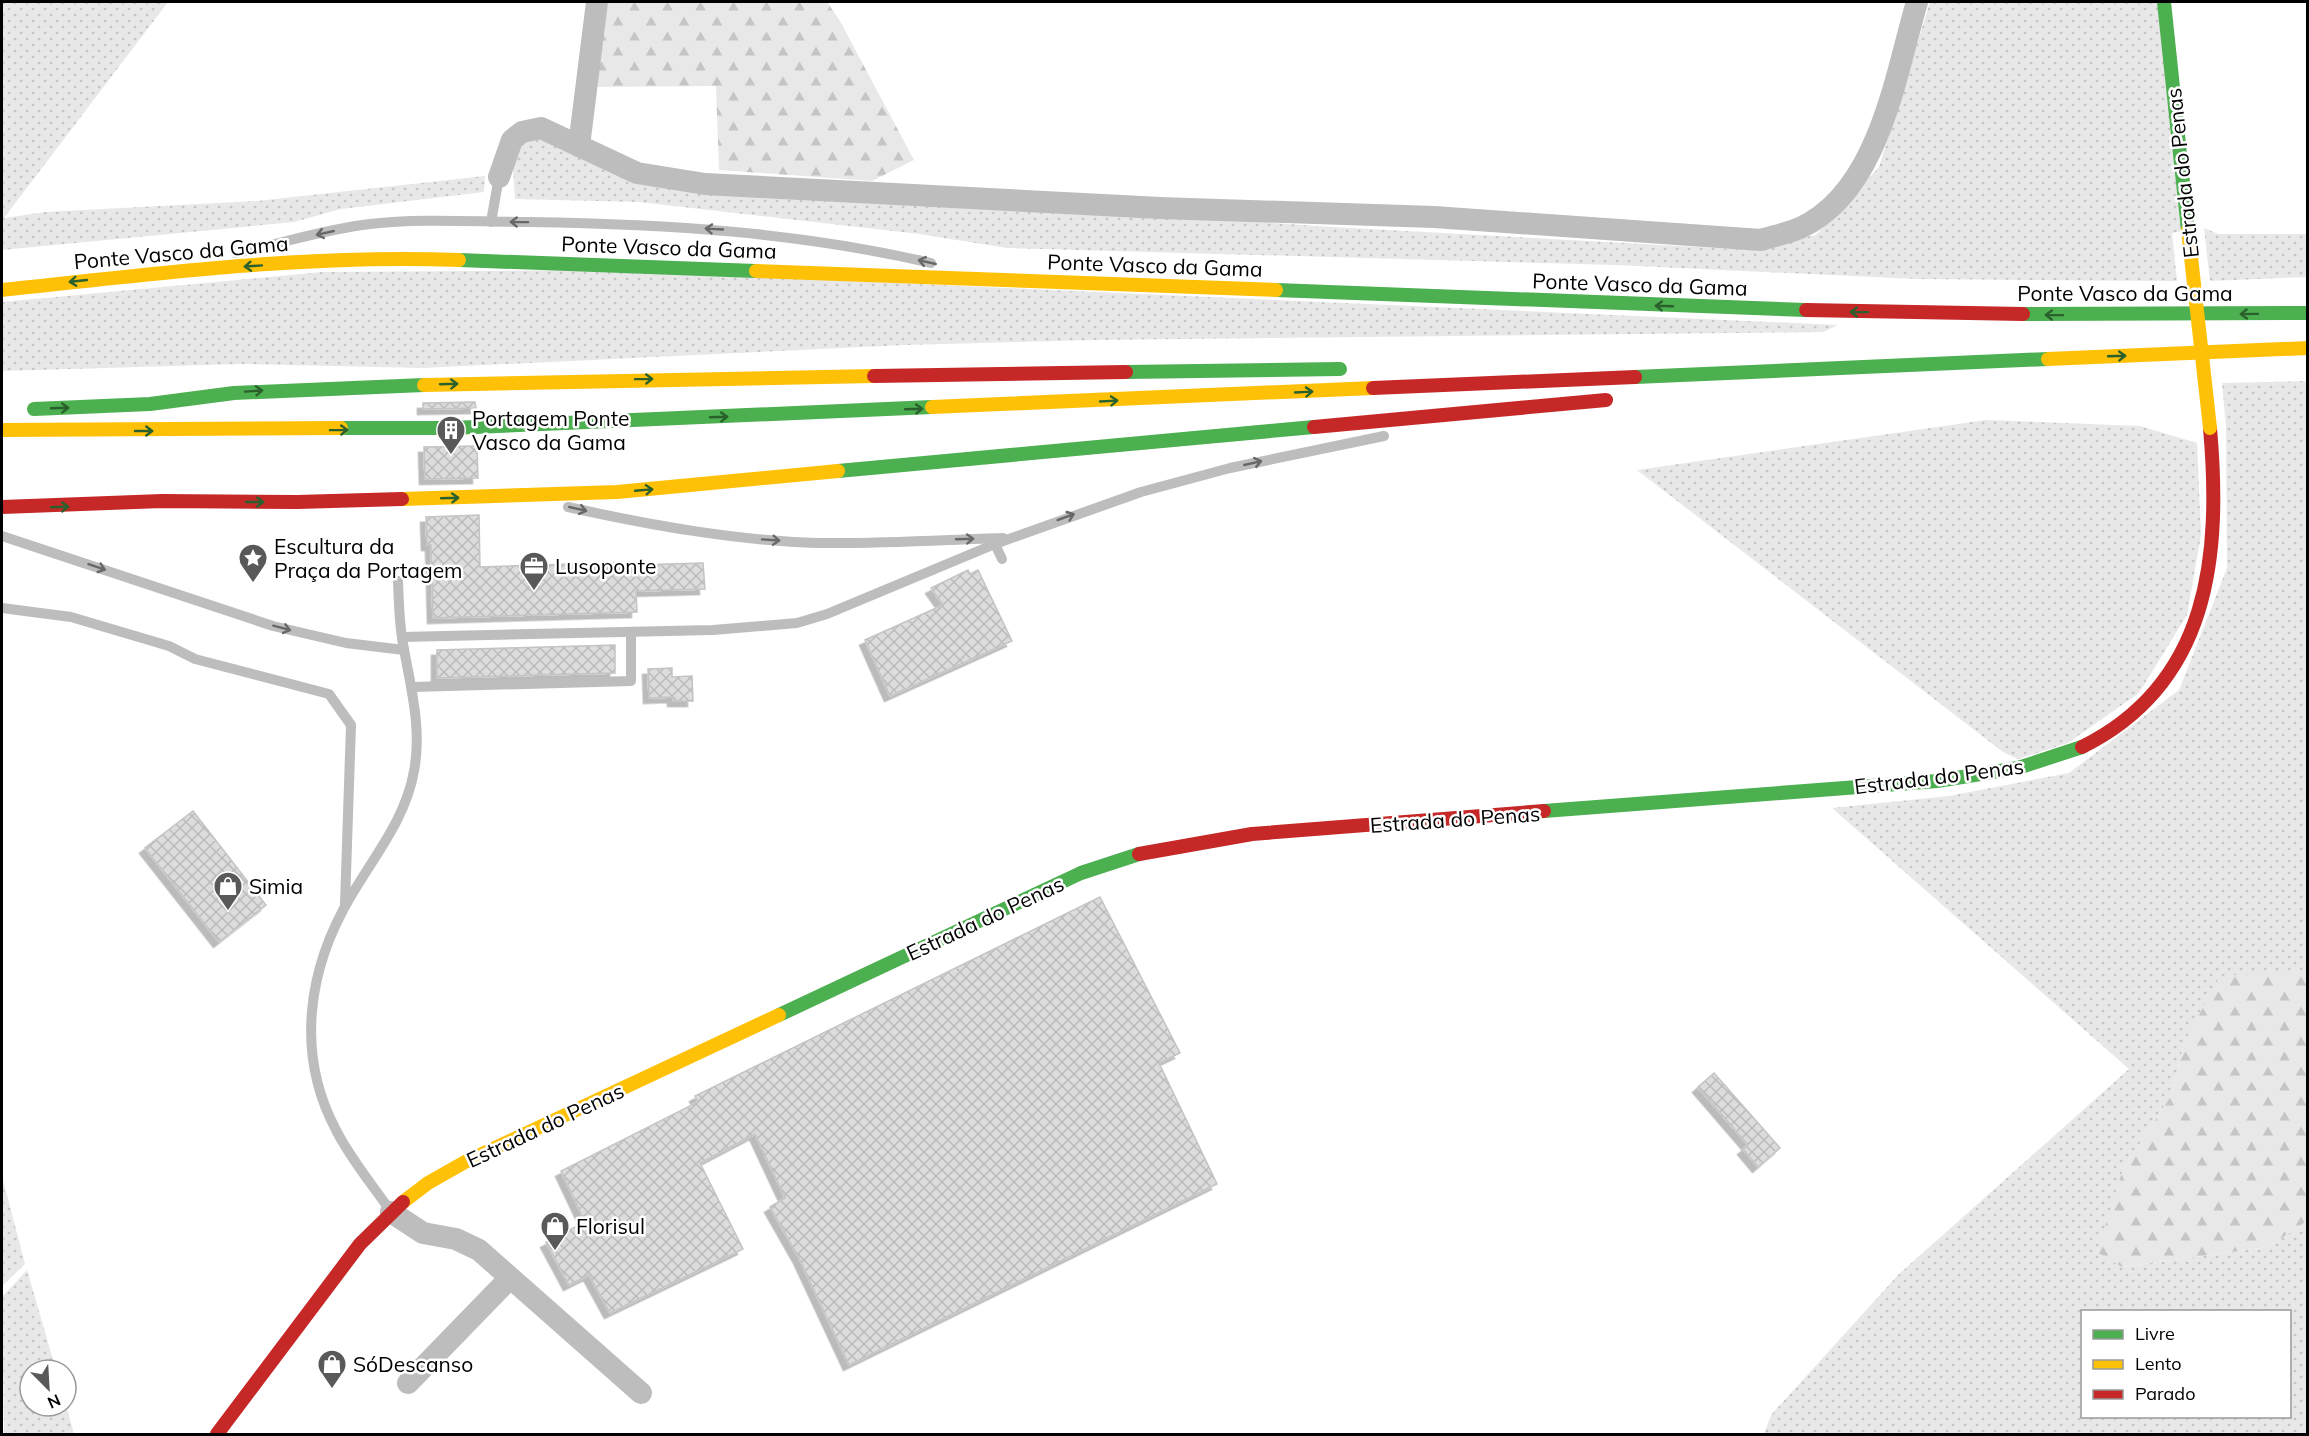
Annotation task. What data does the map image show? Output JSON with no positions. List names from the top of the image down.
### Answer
{
  "streets": {
    "main road": ["Estrada do Penas", "Ponte Vasco da Gama"]
  },
  "places": {
    "building": ["Portagem Ponte Vasco da Gama"],
    "place": ["Escultura da Praça da Portagem"],
    "office": ["Lusoponte"],
    "shop": ["Simia", "Florisul", "SóDescanso"]
  },
  "legend": ["Livre", "Lento", "Parado"],
  "north": "bottom right"
}
